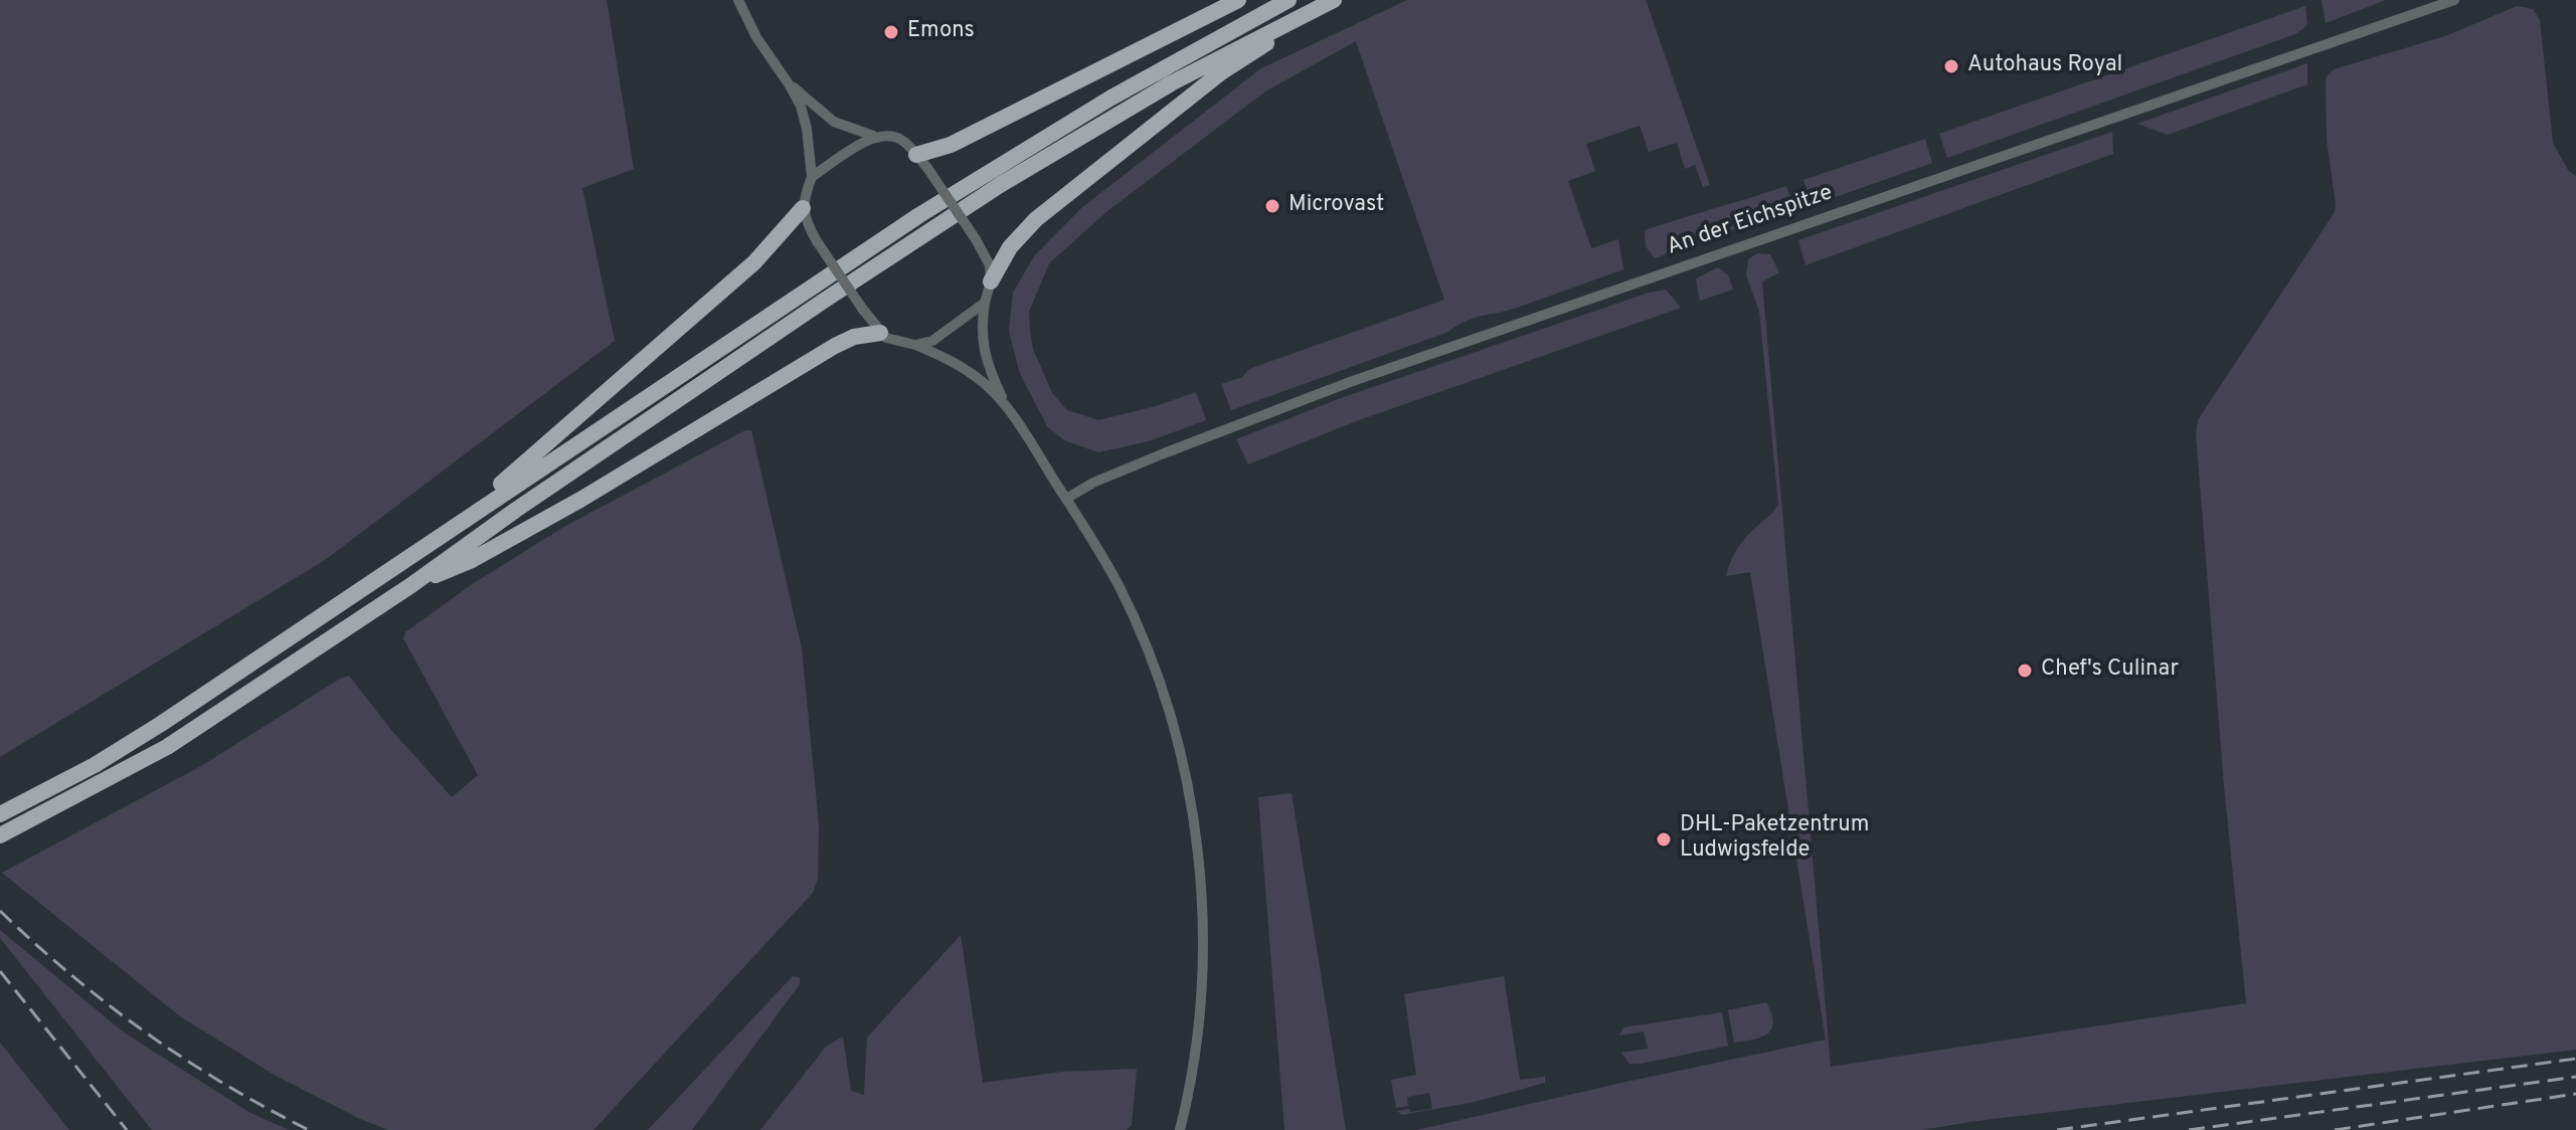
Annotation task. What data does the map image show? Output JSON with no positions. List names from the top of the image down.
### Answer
{
  "streets": {
    "street": ["An der Eichspitze"]
  },
  "places": [
    "Emons",
    "Autohaus Royal",
    "Microvast",
    "Chef's Culinar",
    "DHL-Paketzentrum Ludwigsfelde"
  ]
}
